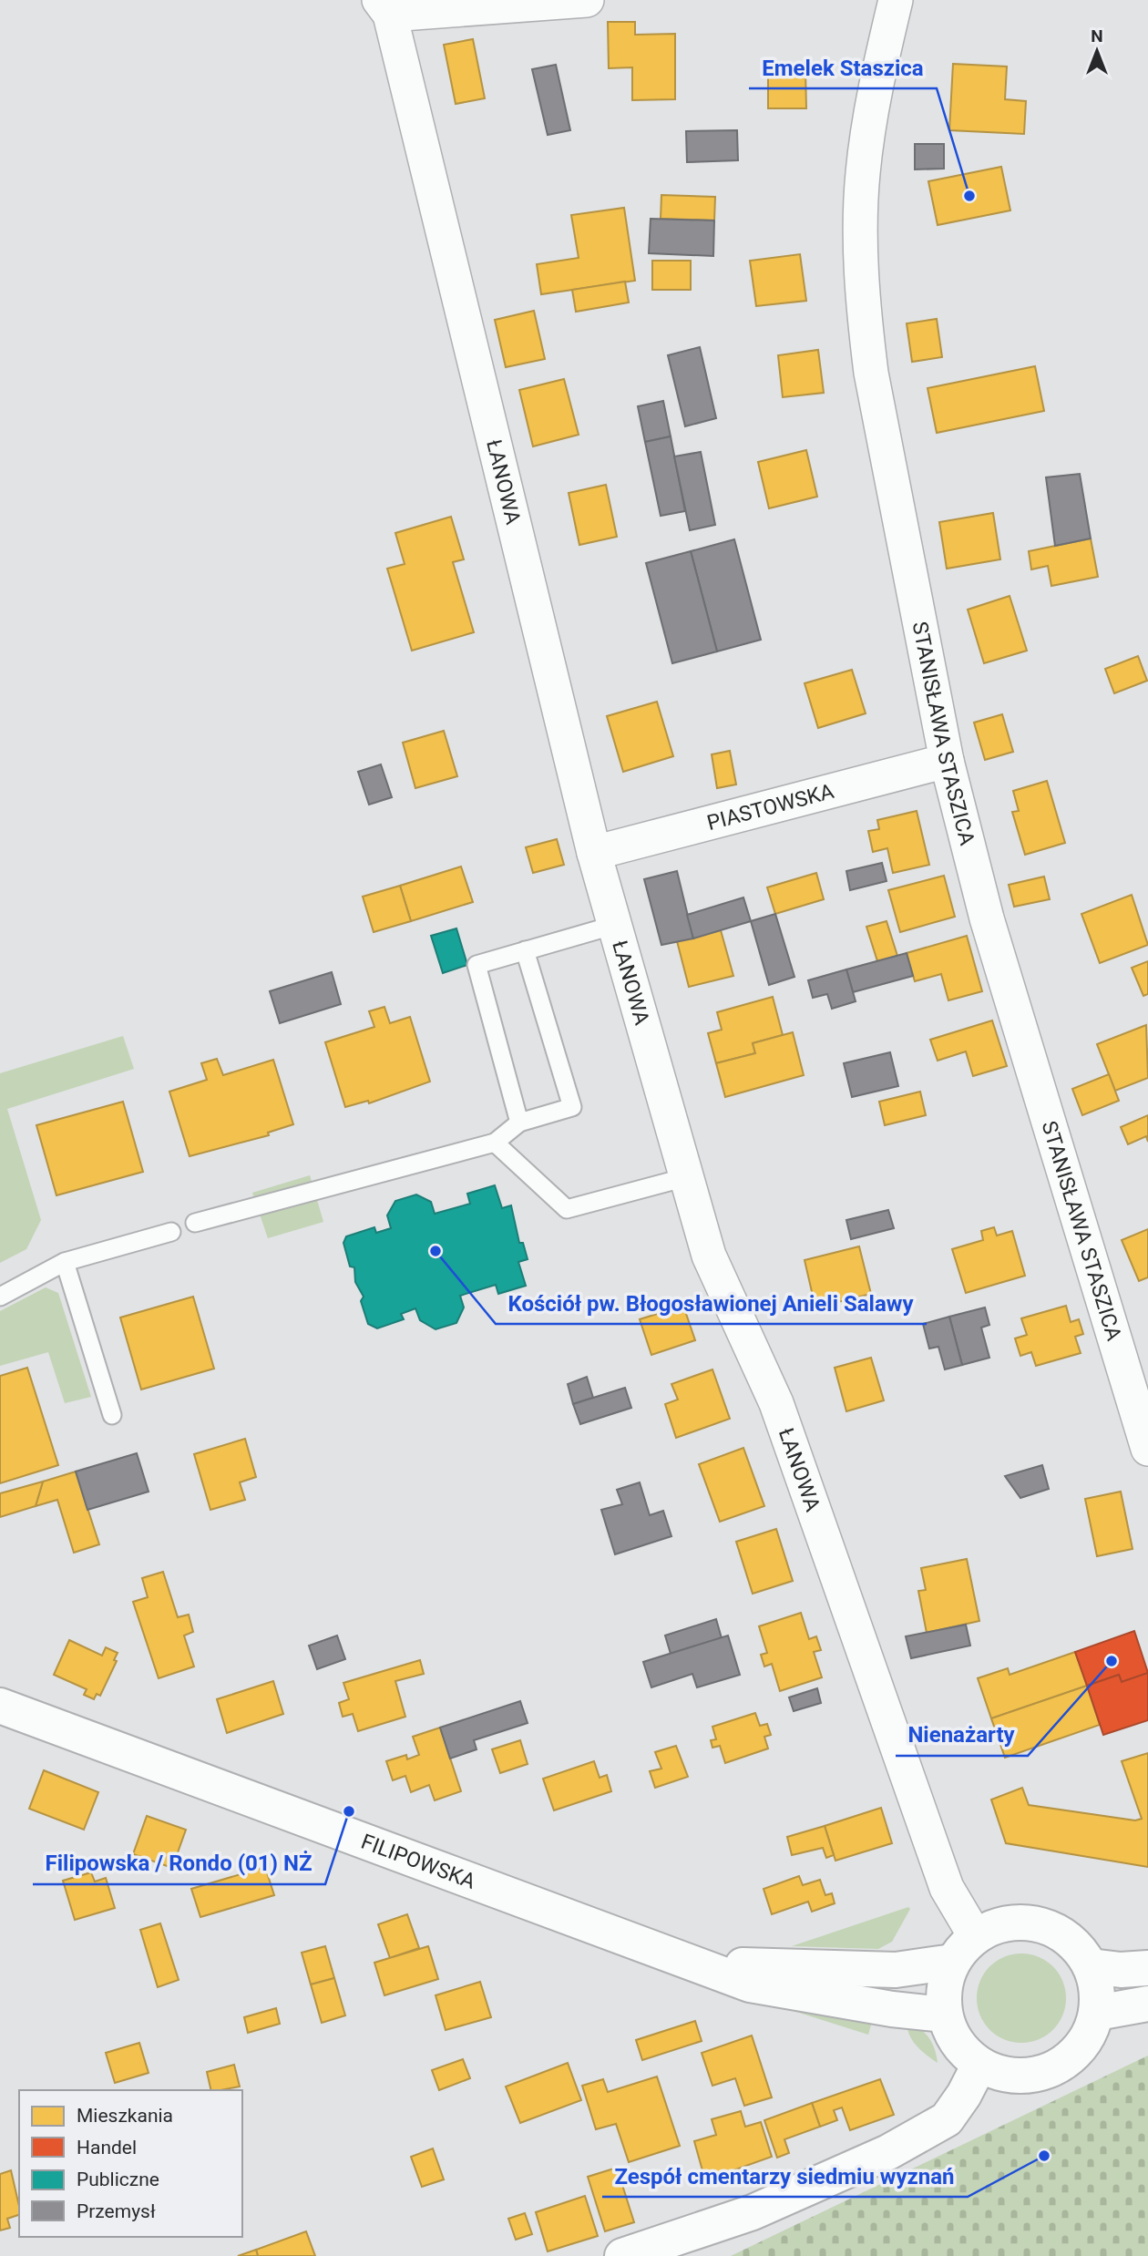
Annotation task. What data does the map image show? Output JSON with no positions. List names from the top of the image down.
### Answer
{
  "streets": {
    "street": [
      "ŁANOWA",
      "STANISŁAWA STASZICA",
      "PIASTOWSKA",
      "FILIPOWSKA"
    ]
  },
  "crossings": [
    ["ŁANOWA", "PIASTOWSKA"],
    ["ŁANOWA", "FILIPOWSKA"],
    ["STANISŁAWA STASZICA", "PIASTOWSKA"]
  ],
  "places": [
    "Emelek Staszica",
    "Kościół pw. Błogosławionej Anieli Salawy",
    "Nienażarty",
    "Filipowska / Rondo (01) NŻ",
    "Zespół cmentarzy siedmiu wyznań"
  ],
  "legend": [
    "Mieszkania",
    "Handel",
    "Publiczne",
    "Przemysł"
  ],
  "north": "top"
}
